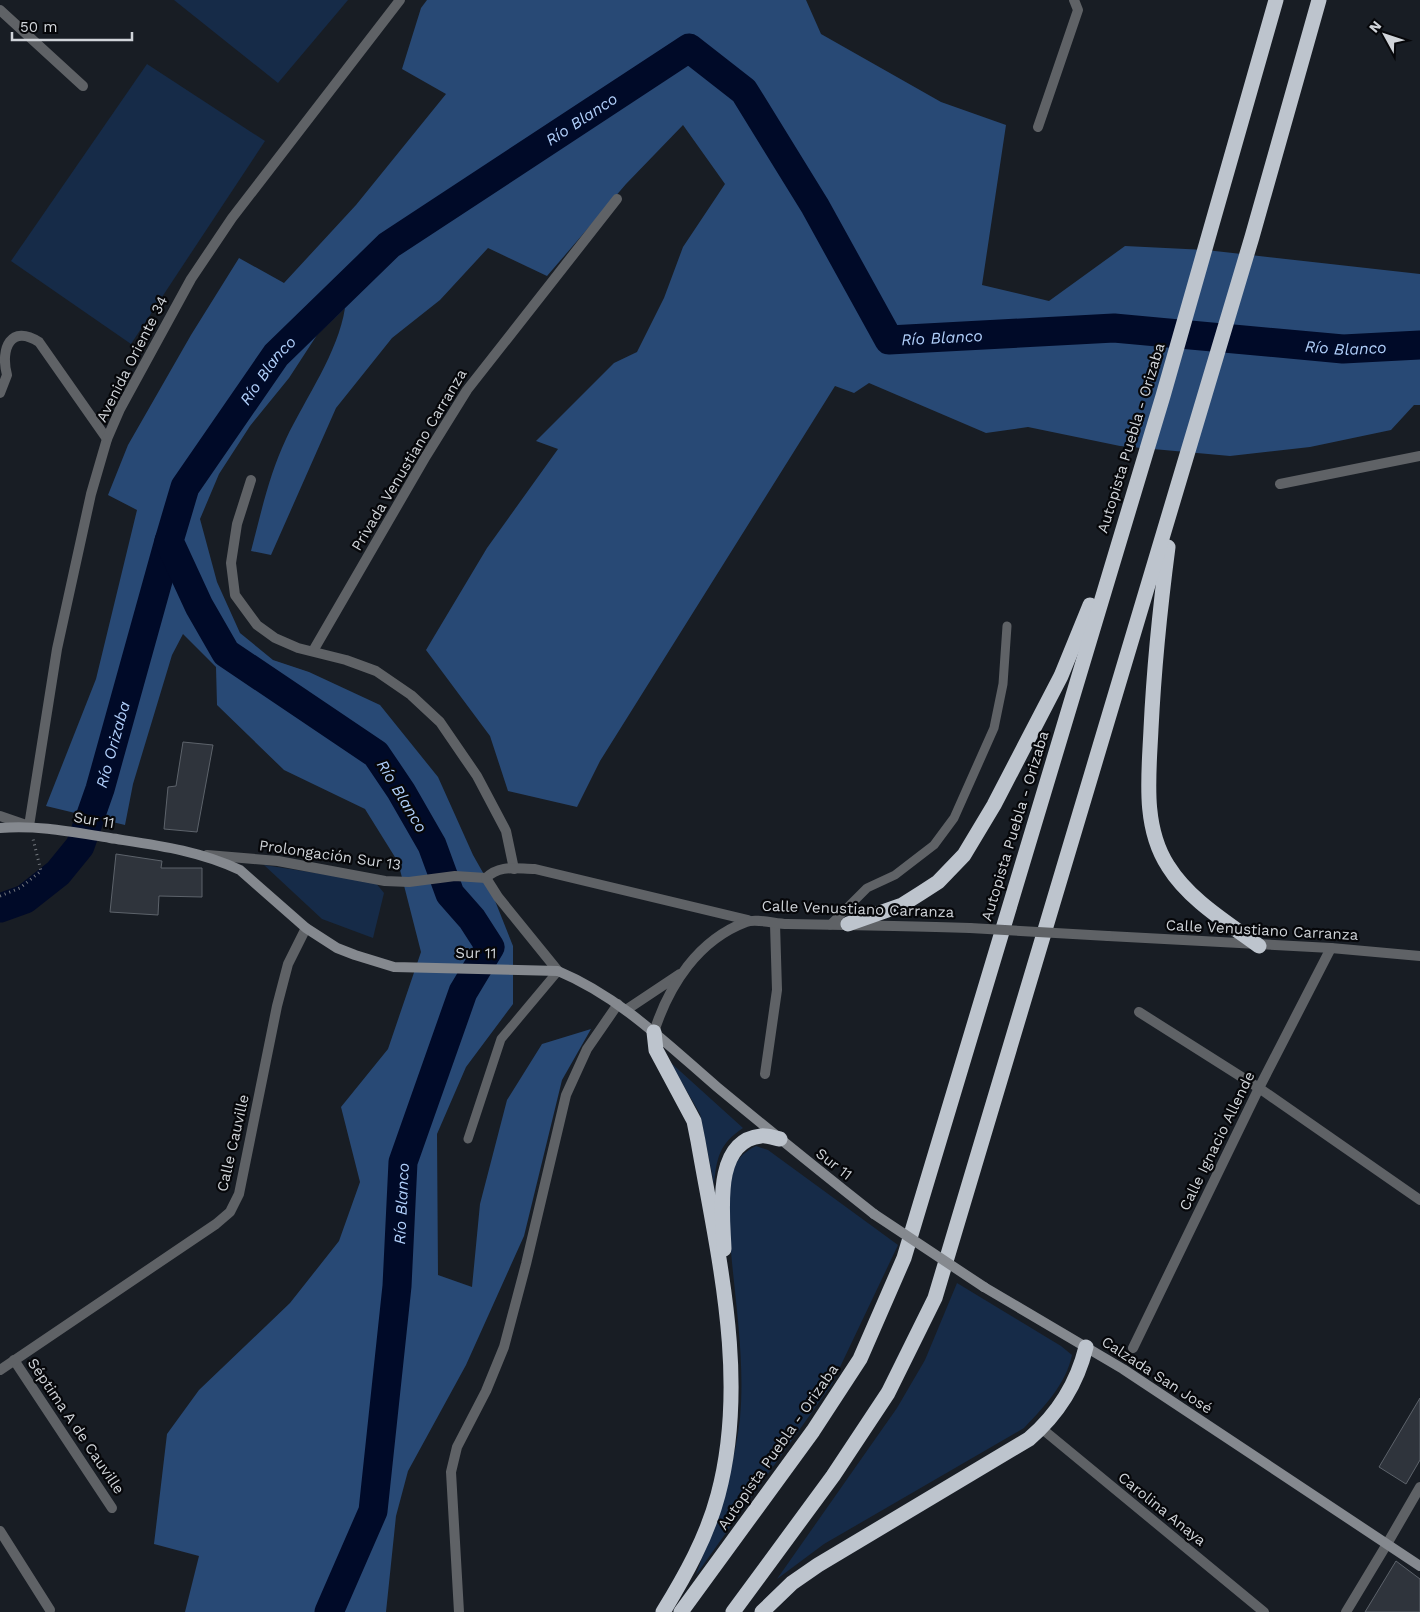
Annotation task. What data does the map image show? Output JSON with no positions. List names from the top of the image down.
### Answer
{
  "streets": {
    "highway": ["Autopista Puebla - Orizaba"],
    "main road": ["Sur 11", "Calzada San José"],
    "street": [
      "Avenida Oriente 34",
      "Privada Venustiano Carranza",
      "Prolongación Sur 13",
      "Calle Venustiano Carranza",
      "Calle Ignacio Allende",
      "Calle Cauville",
      "Séptima A de Cauville",
      "Carolina Anaya"
    ]
  },
  "crossings": [
    ["Avenida Oriente 34", "Sur 11"],
    ["Sur 11", "Prolongación Sur 13"],
    ["Sur 11", "Calle Cauville"],
    ["Sur 11", "Calzada San José"],
    ["Prolongación Sur 13", "Calle Venustiano Carranza"],
    ["Calle Venustiano Carranza", "Calle Ignacio Allende"],
    ["Calle Cauville", "Séptima A de Cauville"]
  ],
  "water": ["Río Blanco", "Río Orizaba"],
  "scale_bar": "50 m",
  "north": "top left"
}
